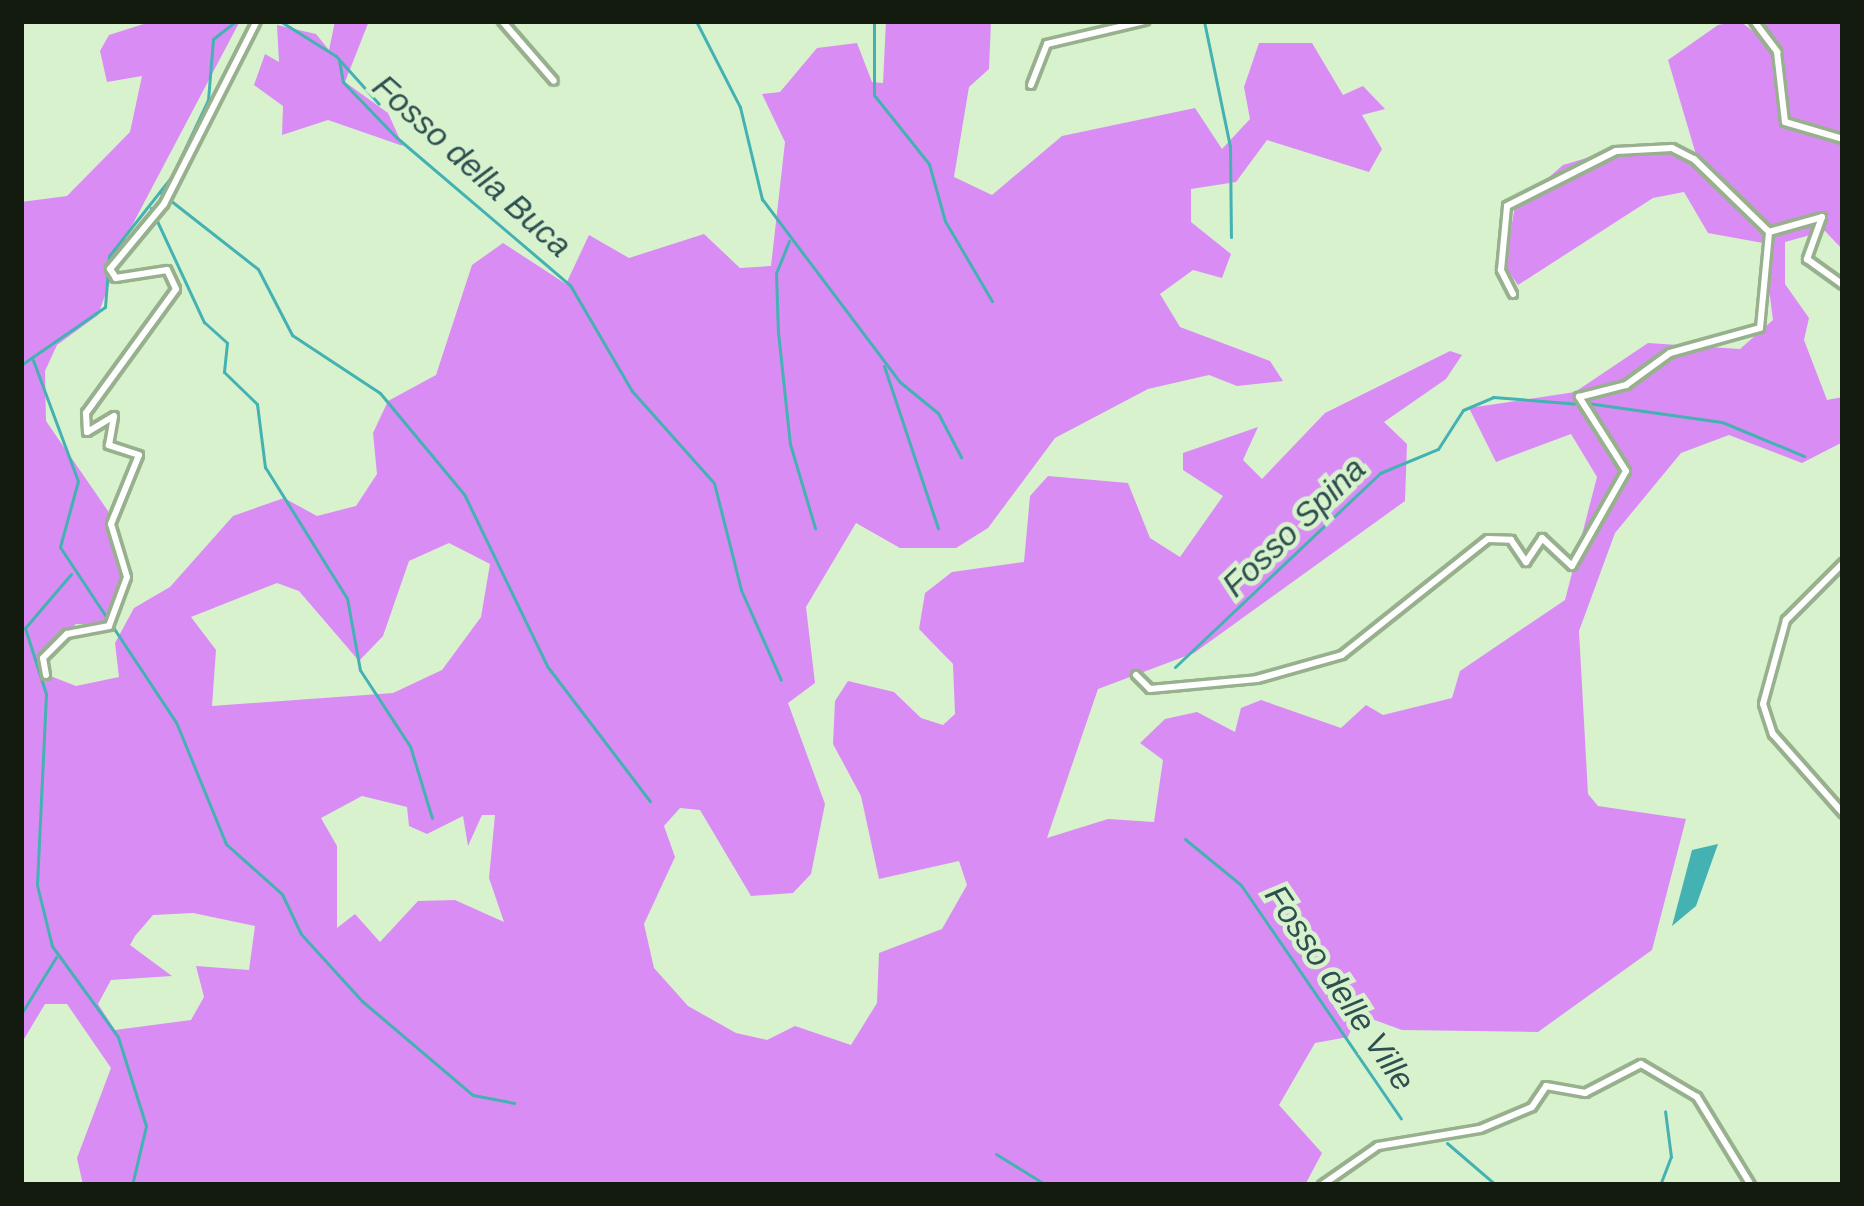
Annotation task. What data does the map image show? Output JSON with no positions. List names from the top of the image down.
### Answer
{
  "water": ["Fosso della Buca", "Fosso Spina", "Fosso delle Ville"]
}
